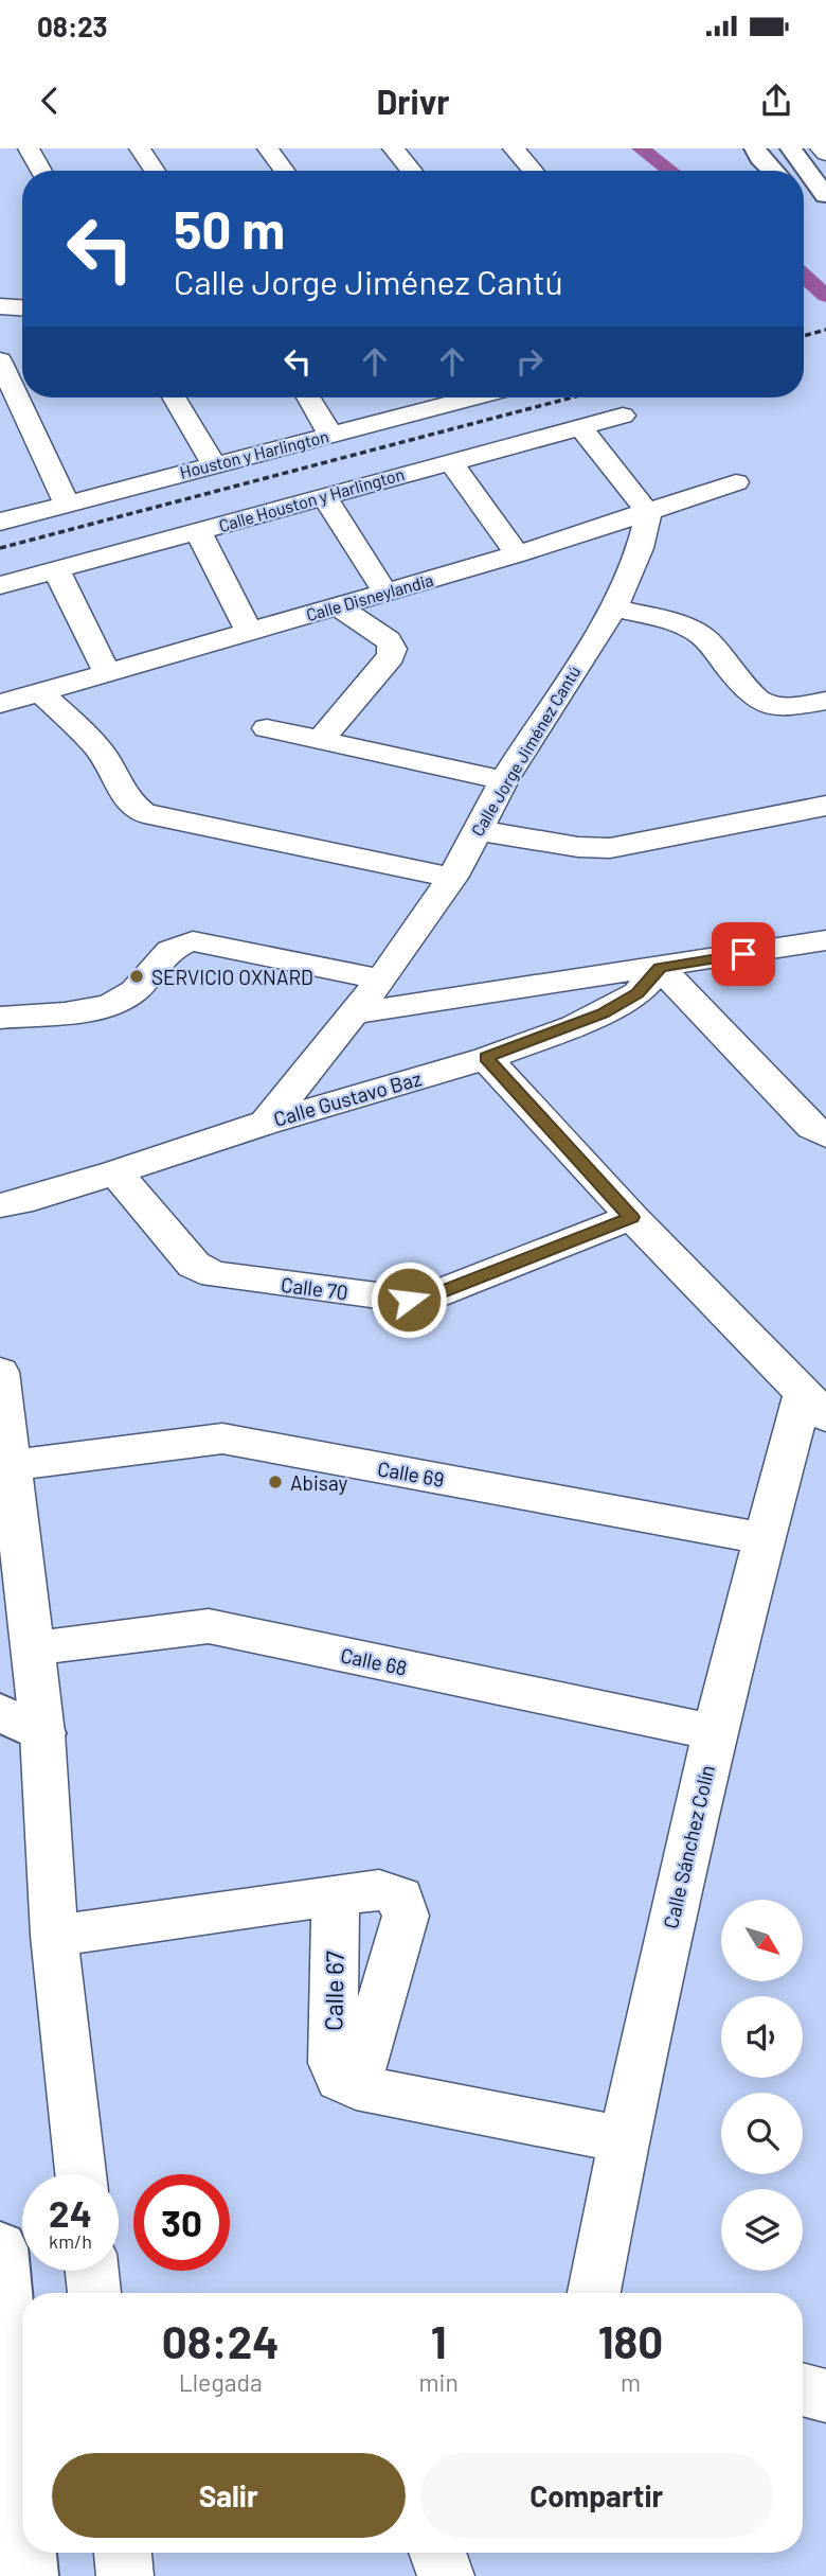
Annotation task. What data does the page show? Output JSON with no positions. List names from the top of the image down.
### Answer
{
  "streets": {
    "street": [
      "Houston y Harlington",
      "Calle Houston y Harlington",
      "Calle Disneylandia",
      "Calle Jorge Jiménez Cantú",
      "Calle Gustavo Baz",
      "Calle 70",
      "Calle 69",
      "Calle 68",
      "Calle Sánchez Colín",
      "Calle 67"
    ]
  },
  "crossings": [
    ["Calle Disneylandia", "Calle Jorge Jiménez Cantú"],
    ["Calle Jorge Jiménez Cantú", "Calle Gustavo Baz"],
    ["Calle Gustavo Baz", "Calle 70"],
    ["Calle 69", "Calle Sánchez Colín"],
    ["Calle 68", "Calle Sánchez Colín"]
  ],
  "places": ["SERVICIO OXNARD", "Abisay"],
  "north": "bottom right",
  "page": {
    "status": "08:23",
    "header": "Drivr",
    "turn": ["50 m", "Calle Jorge Jiménez Cantú"],
    "speed": "24 km/h",
    "limit": "30",
    "eta": [
      "08:24",
      "Llegada",
      "1",
      "min",
      "180",
      "m"
    ],
    "buttons": ["Salir", "Compartir"]
  }
}
